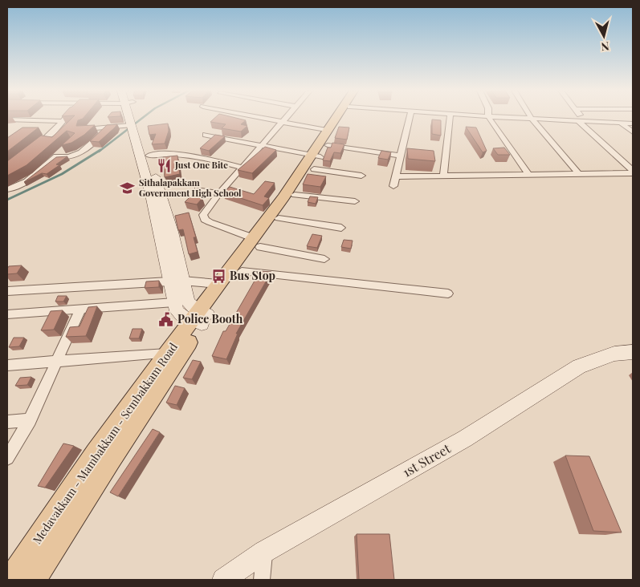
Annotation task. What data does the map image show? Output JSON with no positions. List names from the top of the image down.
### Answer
{
  "streets": {
    "main road": ["Medavakkam - Mambakkam - Sembakkam Road"],
    "street": ["1st Street"]
  },
  "places": {
    "restaurant": ["Just One Bite"],
    "school or university": ["Sithalapakkam Government High School"],
    "bus stop": ["Bus Stop"],
    "public building": ["Police Booth"]
  },
  "north": "bottom"
}
